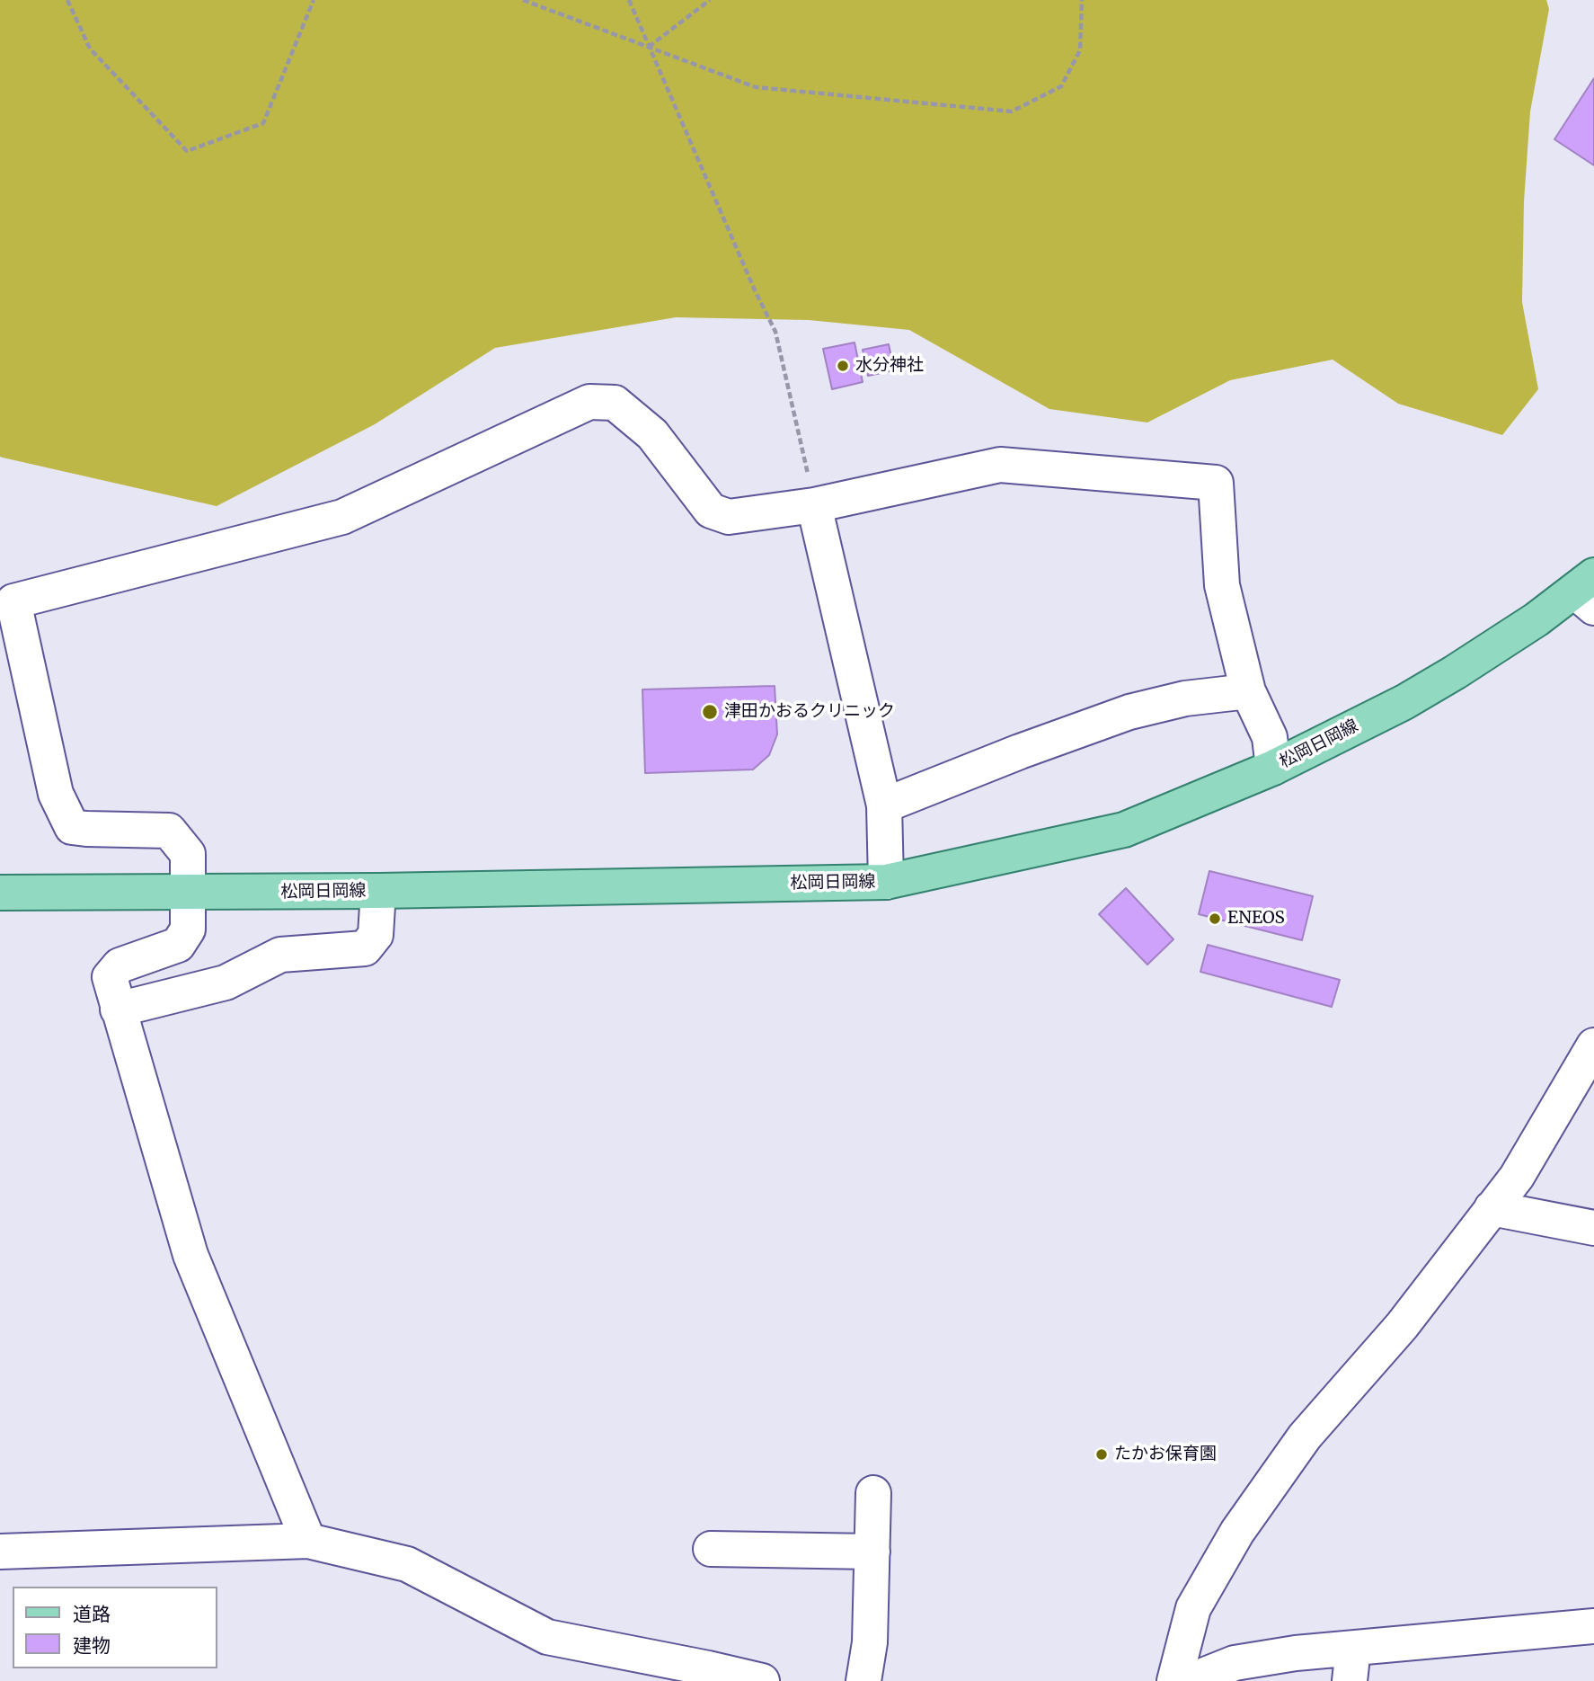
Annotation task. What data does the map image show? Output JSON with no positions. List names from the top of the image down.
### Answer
{
  "streets": {
    "main road": ["松岡日岡線"]
  },
  "places": [
    "水分神社",
    "津田かおるクリニック",
    "ENEOS",
    "たかお保育園"
  ],
  "legend": ["道路", "建物"]
}
